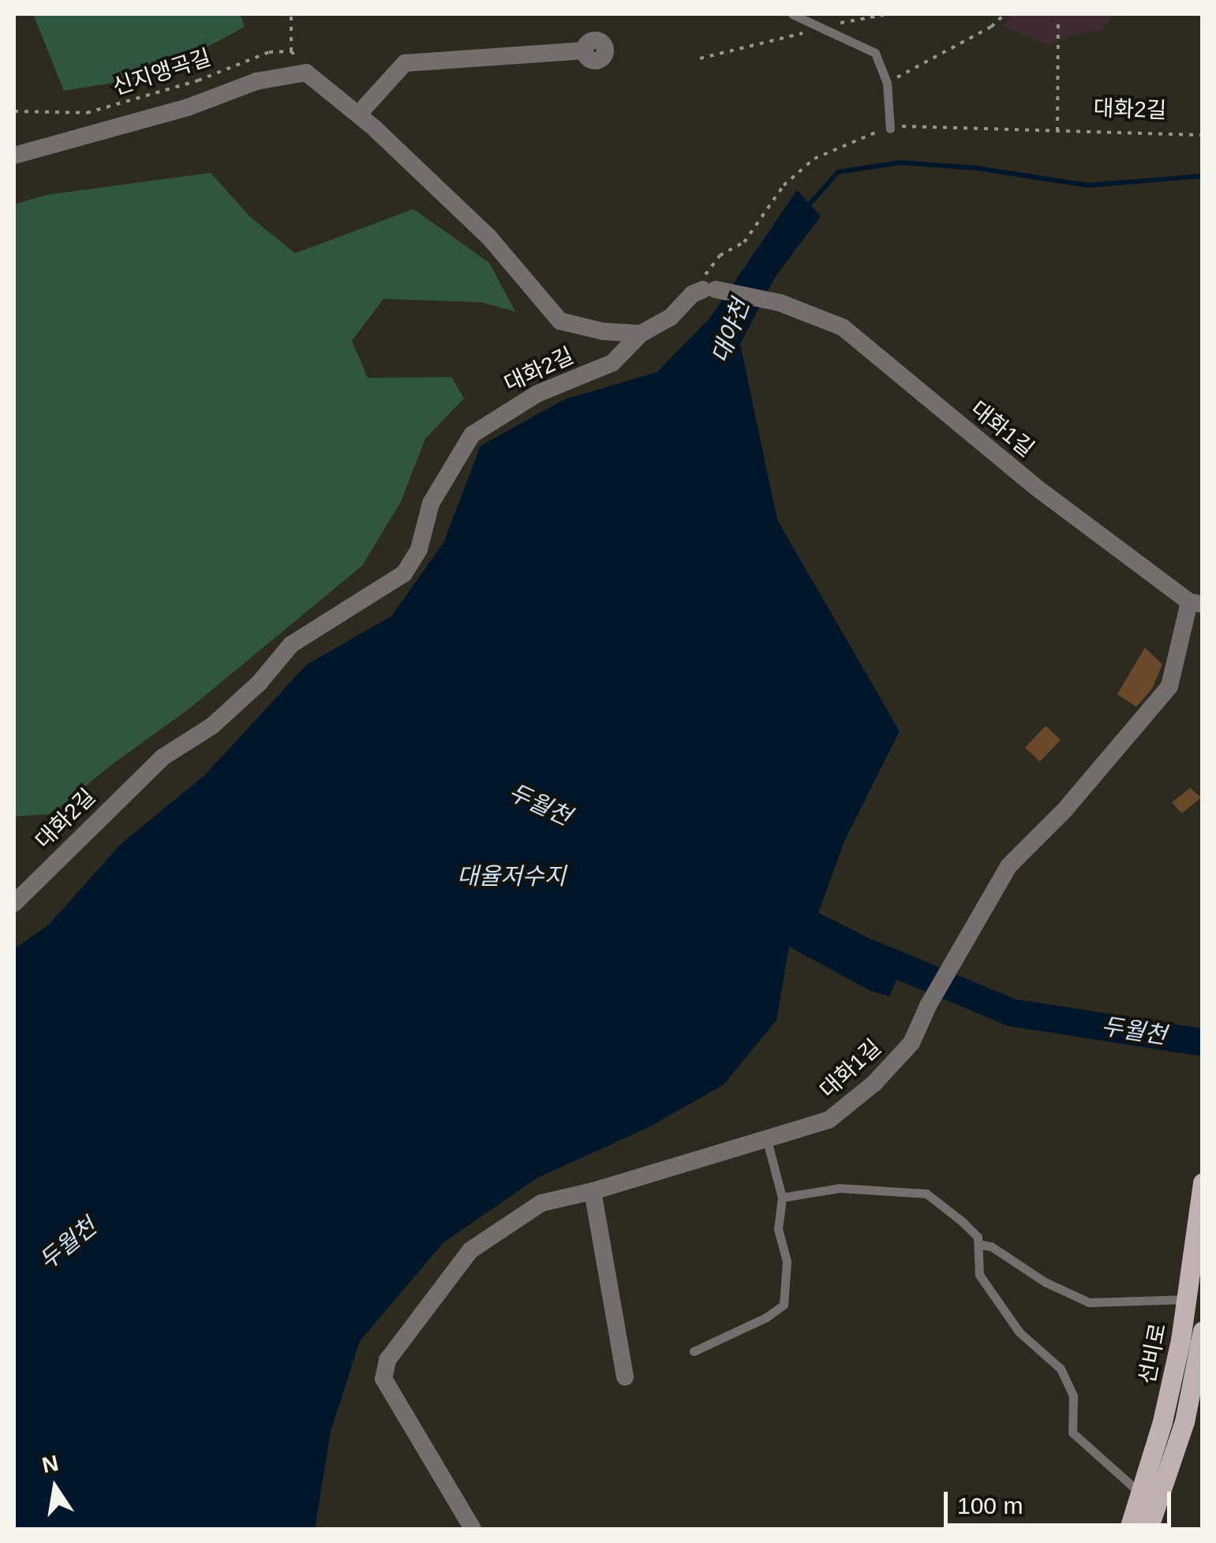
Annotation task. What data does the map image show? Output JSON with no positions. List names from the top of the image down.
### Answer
{
  "streets": {
    "main road": ["선비로"],
    "street": ["대화2길", "대화1길"],
    "path": ["신지앵곡길"]
  },
  "crossings": [
    ["대화2길", "대화1길"]
  ],
  "water": ["대야천", "두월천", "대율저수지"],
  "scale_bar": "100 m",
  "north": "top"
}
